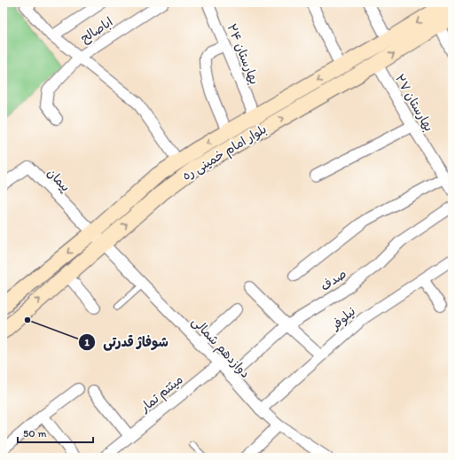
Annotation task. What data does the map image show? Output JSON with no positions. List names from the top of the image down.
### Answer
{
  "streets": {
    "main road": ["بلوار امام خمینی ره"],
    "street": [
      "اباصالح",
      "بهارستان ۲۴",
      "بهارستان ۲۷",
      "پیمان",
      "صدف",
      "نیلوفر",
      "دوازدهم شمالی",
      "میثتم تمار"
    ]
  },
  "crossings": [
    ["بهارستان ۲۴", "بلوار امام خمینی ره"],
    ["بهارستان ۲۷", "بلوار امام خمینی ره"],
    ["بلوار امام خمینی ره", "پیمان"],
    ["بلوار امام خمینی ره", "دوازدهم شمالی"],
    ["پیمان", "دوازدهم شمالی"],
    ["صدف", "دوازدهم شمالی"],
    ["نیلوفر", "دوازدهم شمالی"],
    ["دوازدهم شمالی", "میثتم تمار"]
  ],
  "places": ["شوفاژ قدرتی"],
  "scale_bar": "50 m"
}
